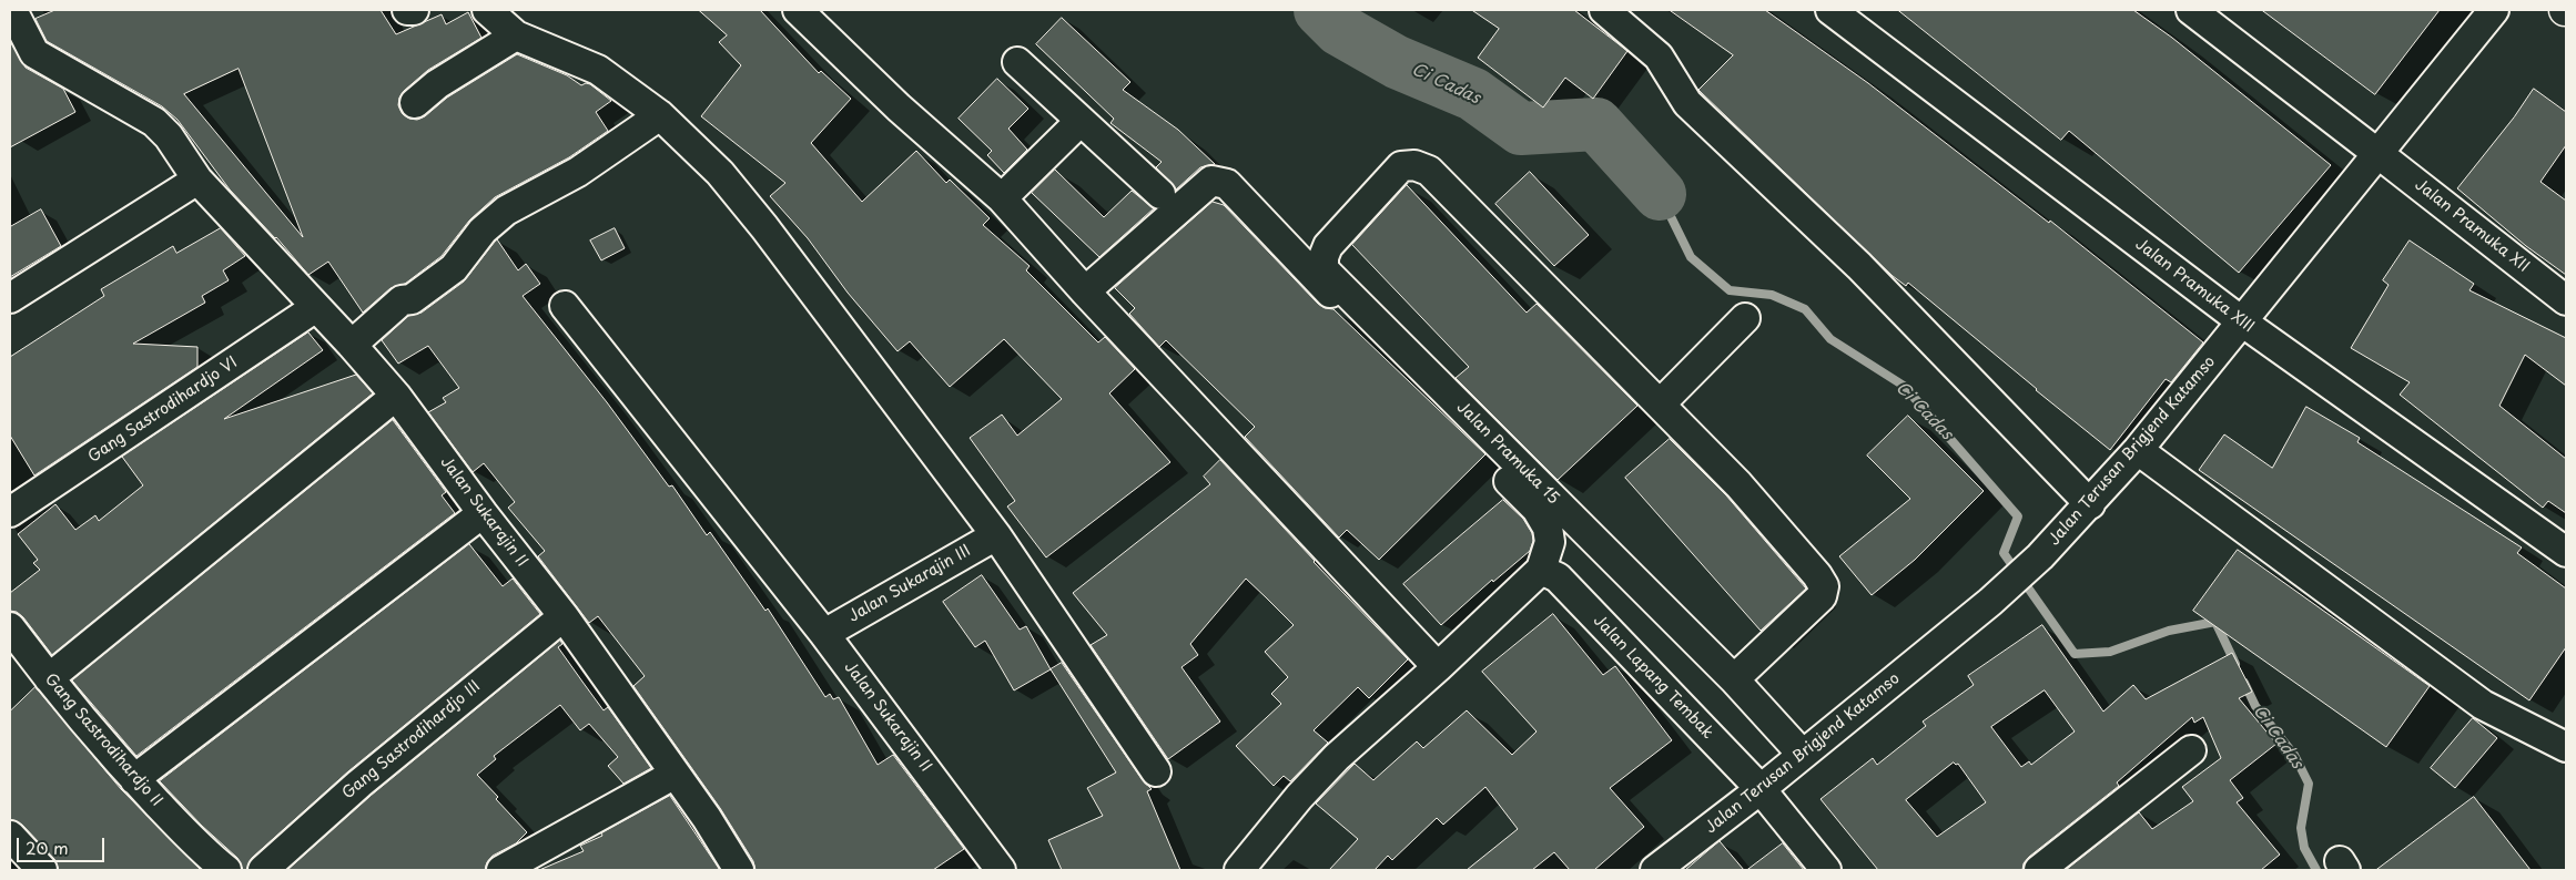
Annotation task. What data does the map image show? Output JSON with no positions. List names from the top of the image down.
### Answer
{
  "streets": {
    "street": [
      "Jalan Pramuka XII",
      "Jalan Pramuka XIII",
      "Gang Sastrodihardjo VI",
      "Jalan Terusan Brigjend Katamso",
      "Jalan Pramuka 15",
      "Jalan Sukarajin II",
      "Jalan Sukarajin III",
      "Jalan Lapang Tembak",
      "Gang Sastrodihardjo II",
      "Gang Sastrodihardjo III"
    ]
  },
  "crossings": [
    ["Jalan Pramuka XII", "Jalan Terusan Brigjend Katamso"],
    ["Jalan Pramuka XIII", "Jalan Terusan Brigjend Katamso"],
    ["Gang Sastrodihardjo VI", "Jalan Sukarajin II"],
    ["Jalan Terusan Brigjend Katamso", "Jalan Pramuka 15"],
    ["Jalan Terusan Brigjend Katamso", "Jalan Lapang Tembak"],
    ["Jalan Sukarajin II", "Jalan Sukarajin III"],
    ["Jalan Sukarajin II", "Gang Sastrodihardjo III"]
  ],
  "water": ["Ci Cadas"],
  "scale_bar": "20 m"
}
